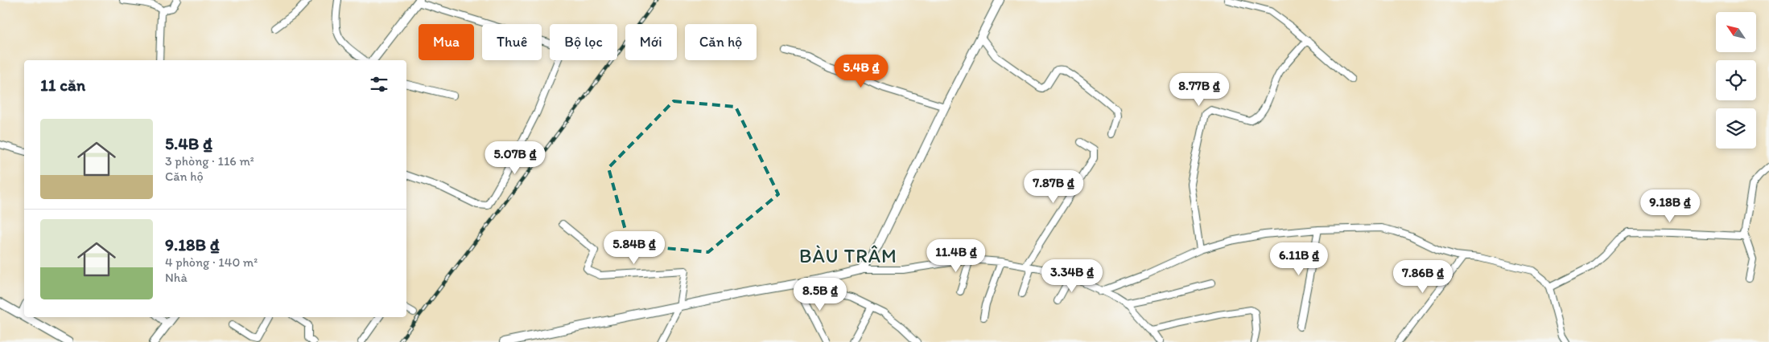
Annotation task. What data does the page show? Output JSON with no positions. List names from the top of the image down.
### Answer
{
  "districts": ["BÀU TRÂM"],
  "north": "top left",
  "page": {
    "chip": [
      "Mua",
      "Thuê",
      "Bộ lọc",
      "Mới",
      "Căn hộ"
    ],
    "price": [
      "5.4B ₫",
      "8.77B ₫",
      "5.07B ₫",
      "7.87B ₫",
      "9.18B ₫",
      "5.84B ₫",
      "11.4B ₫",
      "6.11B ₫",
      "3.34B ₫",
      "7.86B ₫",
      "8.5B ₫"
    ],
    "heading": "11 căn",
    "list": [
      {
        "name": "5.4B ₫",
        "note": "3 phòng · 116 m² · Căn hộ"
      },
      {
        "name": "9.18B ₫",
        "note": "4 phòng · 140 m² · Nhà"
      }
    ]
  }
}
